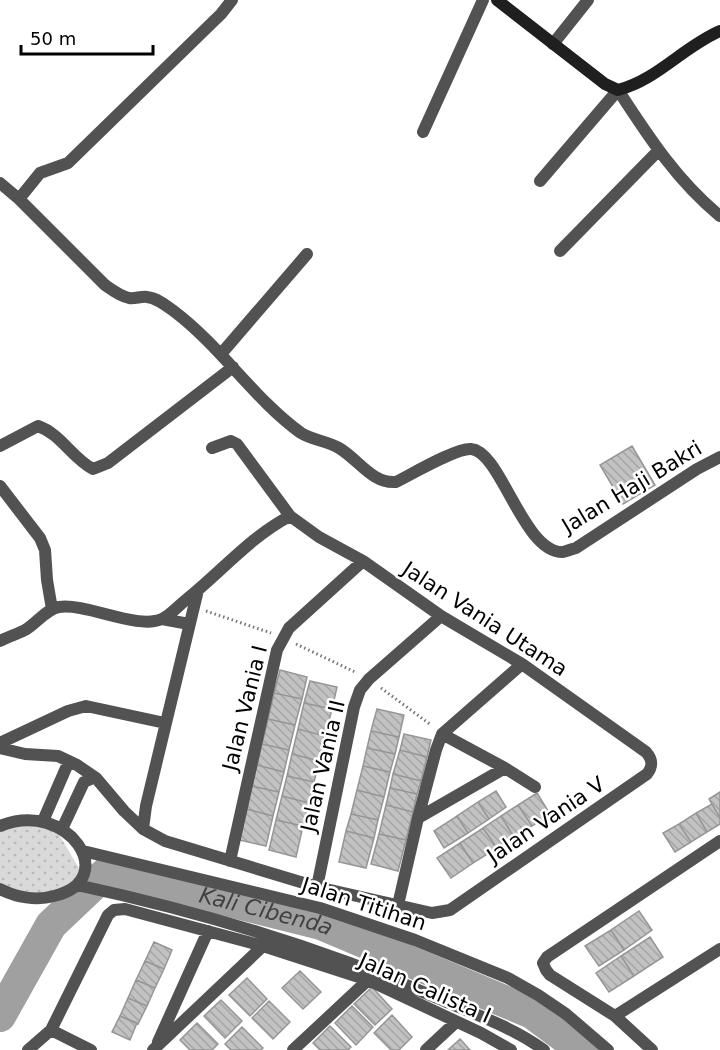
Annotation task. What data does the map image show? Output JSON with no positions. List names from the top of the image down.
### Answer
{
  "streets": {
    "street": [
      "Jalan Haji Bakri",
      "Jalan Vania Utama",
      "Jalan Vania I",
      "Jalan Vania II",
      "Jalan Vania V",
      "Jalan Titihan",
      "Jalan Calista I"
    ]
  },
  "crossings": [
    ["Jalan Vania Utama", "Jalan Vania I"],
    ["Jalan Vania Utama", "Jalan Vania II"],
    ["Jalan Vania Utama", "Jalan Vania V"]
  ],
  "water": ["Kali Cibenda"],
  "scale_bar": "50 m"
}
